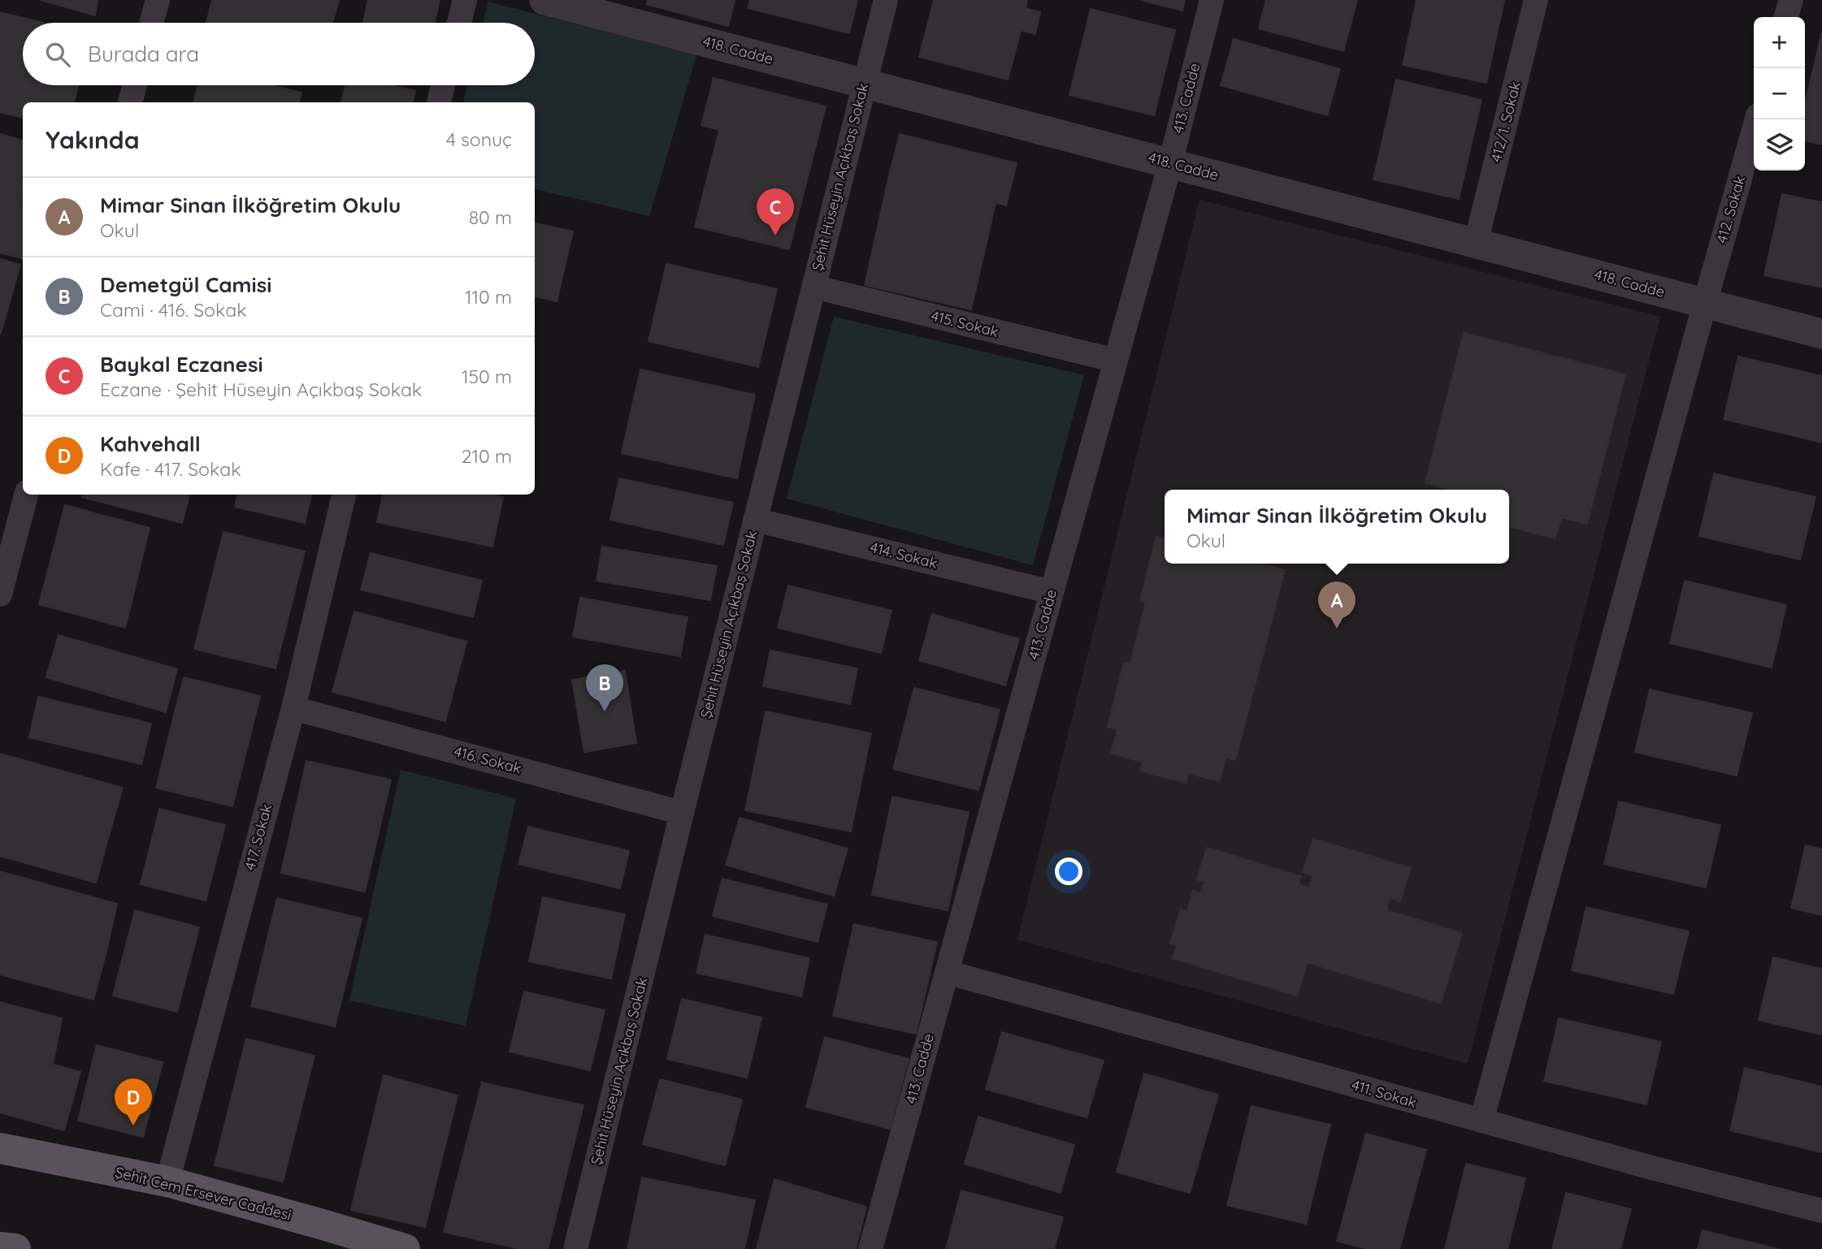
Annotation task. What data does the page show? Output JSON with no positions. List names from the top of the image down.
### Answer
{
  "streets": {
    "main road": ["Şehit Cem Ersever Caddesi"],
    "street": [
      "418. Cadde",
      "413. Cadde",
      "412/1. Sokak",
      "Şehit Hüseyin Açıkbaş Sokak",
      "412. Sokak",
      "415. Sokak",
      "414. Sokak",
      "416. Sokak",
      "417. Sokak",
      "411. Sokak"
    ]
  },
  "crossings": [
    ["418. Cadde", "413. Cadde"],
    ["418. Cadde", "412/1. Sokak"],
    ["418. Cadde", "Şehit Hüseyin Açıkbaş Sokak"],
    ["418. Cadde", "412. Sokak"],
    ["413. Cadde", "415. Sokak"],
    ["413. Cadde", "414. Sokak"],
    ["413. Cadde", "411. Sokak"],
    ["Şehit Hüseyin Açıkbaş Sokak", "415. Sokak"],
    ["Şehit Hüseyin Açıkbaş Sokak", "414. Sokak"],
    ["Şehit Hüseyin Açıkbaş Sokak", "416. Sokak"],
    ["412. Sokak", "411. Sokak"],
    ["416. Sokak", "417. Sokak"],
    ["417. Sokak", "Şehit Cem Ersever Caddesi"]
  ],
  "page": {
    "map_buttons": ["+", "−"],
    "search": "Burada ara",
    "heading": ["Yakında", "4 sonuç"],
    "list": [
      {
        "mark": "A",
        "name": "Mimar Sinan İlköğretim Okulu",
        "note": "Okul",
        "value": "80 m"
      },
      {
        "mark": "B",
        "name": "Demetgül Camisi",
        "note": "Cami · 416. Sokak",
        "value": "110 m"
      },
      {
        "mark": "C",
        "name": "Baykal Eczanesi",
        "note": "Eczane · Şehit Hüseyin Açıkbaş Sokak",
        "value": "150 m"
      },
      {
        "mark": "D",
        "name": "Kahvehall",
        "note": "Kafe · 417. Sokak",
        "value": "210 m"
      }
    ],
    "pins": [
      "C",
      "A",
      "B",
      "D"
    ],
    "popup": ["Mimar Sinan İlköğretim Okulu", "Okul"]
  }
}
